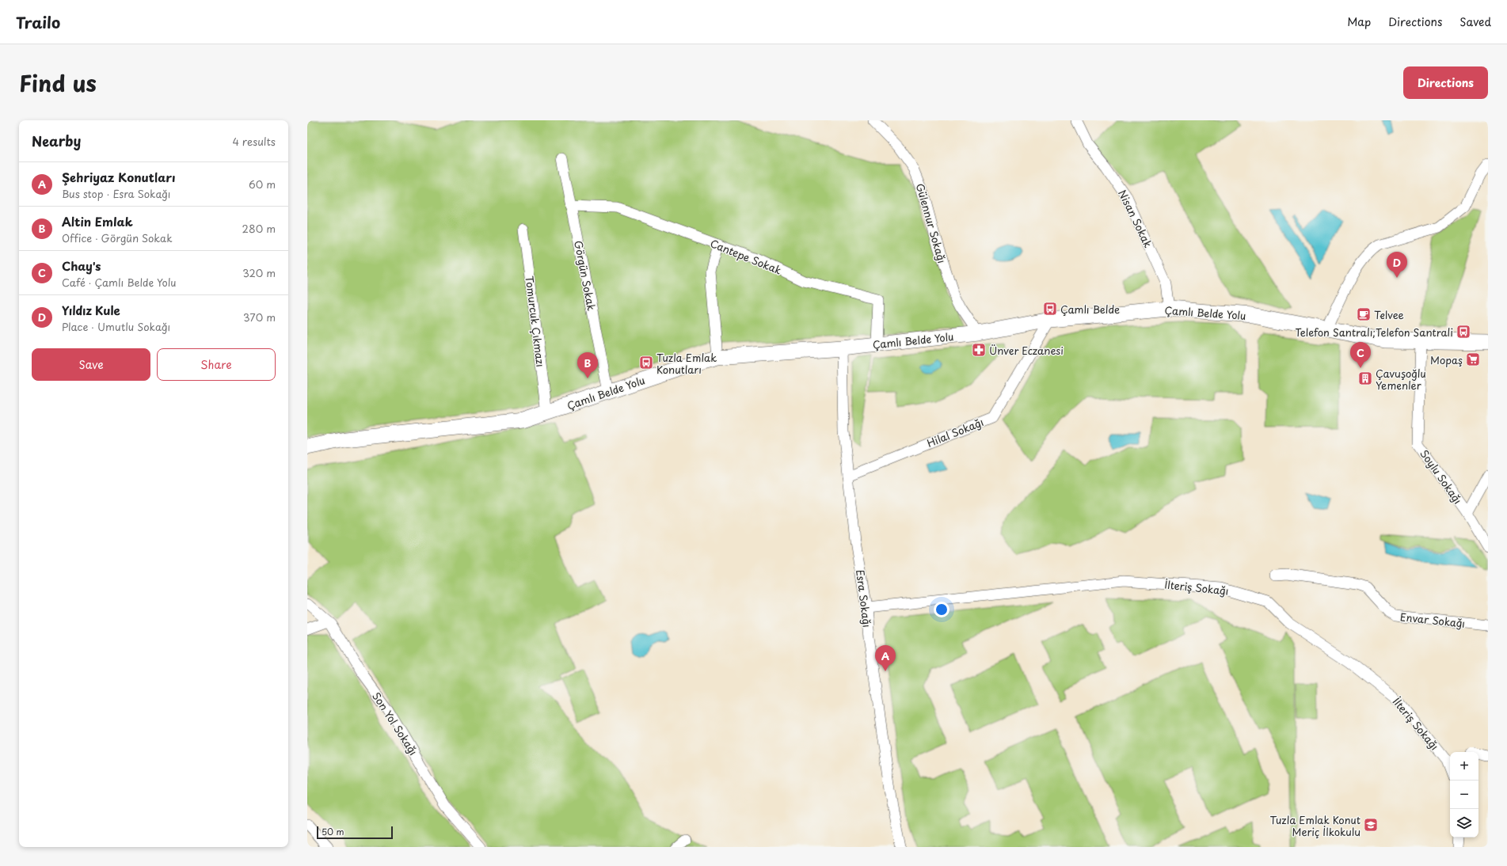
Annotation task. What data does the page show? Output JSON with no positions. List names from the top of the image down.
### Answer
{
  "streets": {
    "street": [
      "Nisan Sokak",
      "Gülennur Sokağı",
      "Cantepe Sokak",
      "Görgün Sokak",
      "Çamlı Belde Yolu",
      "Tomurcuk Çıkmazı",
      "Hilal Sokağı",
      "Soylu Sokağı",
      "İlteriş Sokağı",
      "Esra Sokağı",
      "Envar Sokağı",
      "Son Yol Sokağı"
    ]
  },
  "crossings": [
    ["Nisan Sokak", "Çamlı Belde Yolu"],
    ["Gülennur Sokağı", "Çamlı Belde Yolu"],
    ["Cantepe Sokak", "Görgün Sokak"],
    ["Cantepe Sokak", "Çamlı Belde Yolu"],
    ["Görgün Sokak", "Çamlı Belde Yolu"],
    ["Çamlı Belde Yolu", "Tomurcuk Çıkmazı"],
    ["Çamlı Belde Yolu", "Hilal Sokağı"],
    ["Çamlı Belde Yolu", "Soylu Sokağı"],
    ["Çamlı Belde Yolu", "Esra Sokağı"],
    ["Hilal Sokağı", "Esra Sokağı"],
    ["İlteriş Sokağı", "Esra Sokağı"]
  ],
  "places": {
    "bus stop": ["Çamlı Belde", "Telefon Santralı;Telefon Santrali", "Tuzla Emlak Konutları"],
    "cafe": ["Telvee"],
    "pharmacy": ["Ünver Eczanesi"],
    "supermarket": ["Mopaş"],
    "building": ["Çavuşoğlu Yemenler"],
    "school or university": ["Tuzla Emlak Konut Meriç İlkokulu"]
  },
  "scale_bar": "50 m",
  "page": {
    "header": "Trailo",
    "nav": ["Map", "Directions", "Saved"],
    "title": "Find us",
    "buttons": [
      "Directions",
      ["Save", "Share"]
    ],
    "heading": ["Nearby", "4 results"],
    "list": [
      {
        "mark": "A",
        "name": "Şehriyaz Konutları",
        "note": "Bus stop · Esra Sokağı",
        "value": "60 m"
      },
      {
        "mark": "B",
        "name": "Altin Emlak",
        "note": "Office · Görgün Sokak",
        "value": "280 m"
      },
      {
        "mark": "C",
        "name": "Chay's",
        "note": "Café · Çamlı Belde Yolu",
        "value": "320 m"
      },
      {
        "mark": "D",
        "name": "Yıldız Kule",
        "note": "Place · Umutlu Sokağı",
        "value": "370 m"
      }
    ],
    "pins": [
      "D",
      "C",
      "B",
      "A"
    ],
    "map_buttons": ["+", "−"],
    "scale": "50 m"
  }
}
